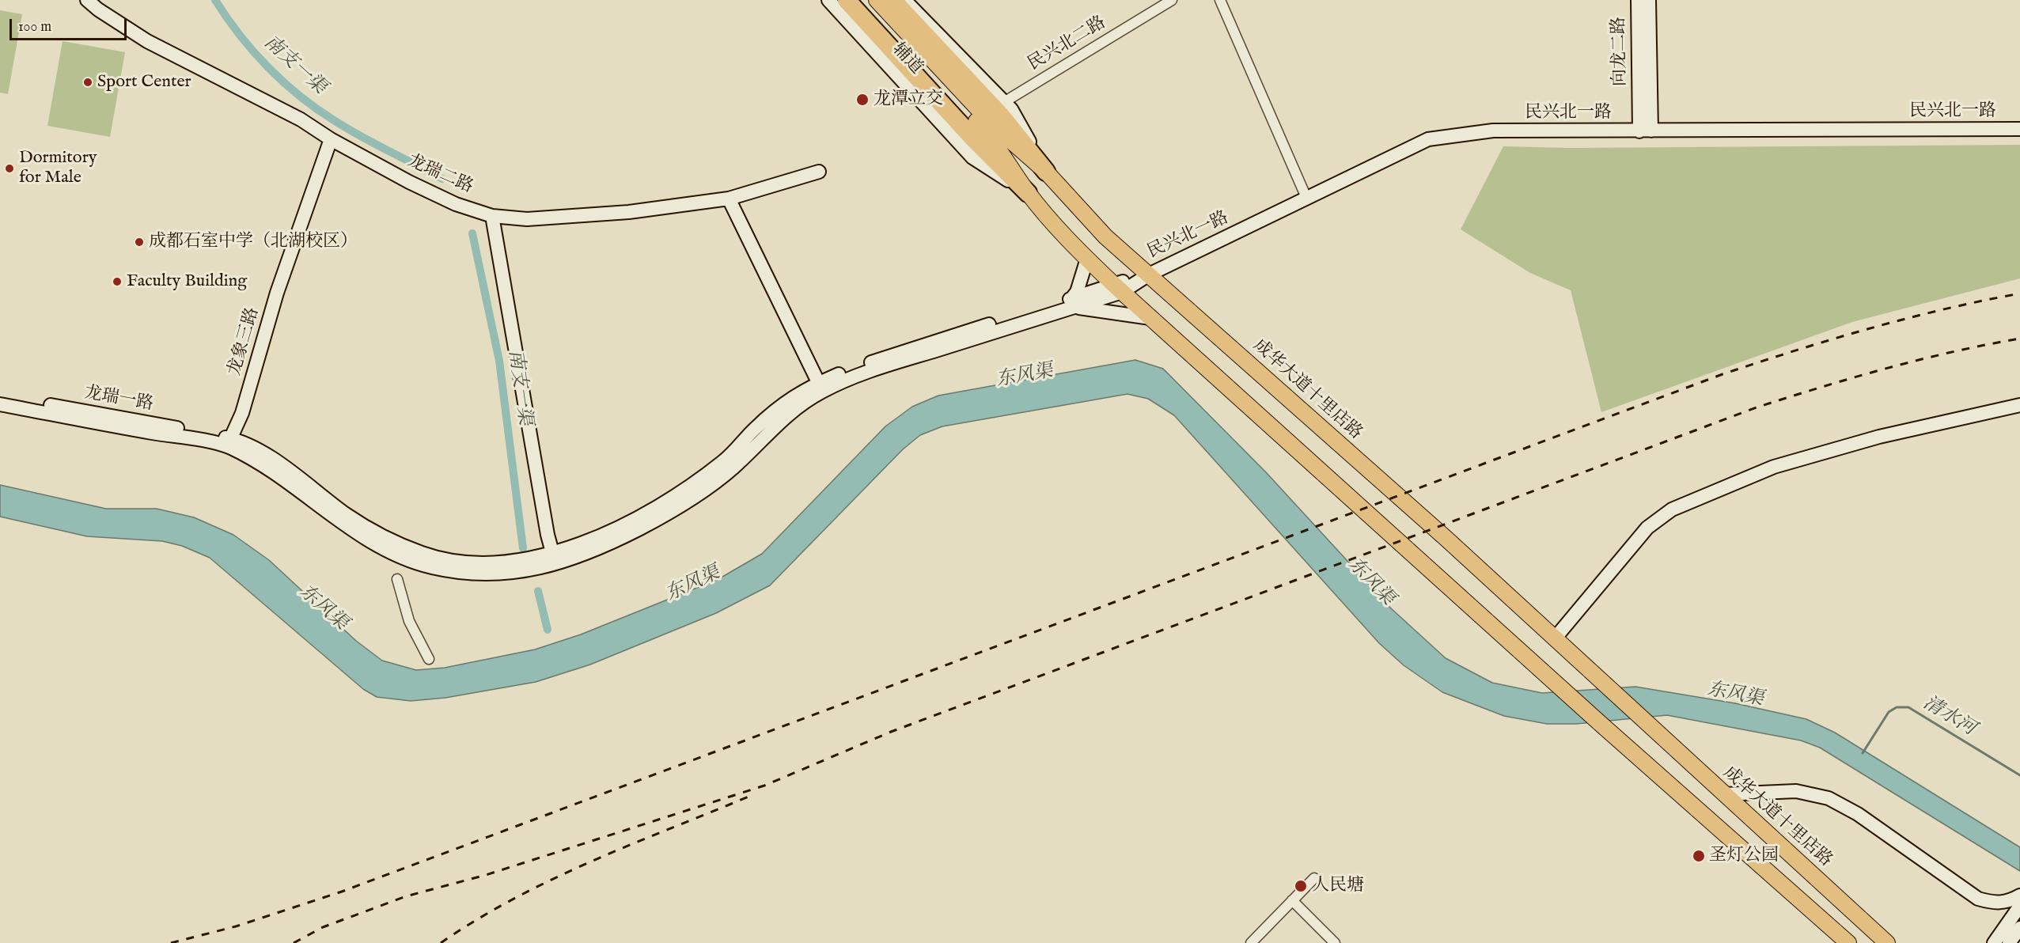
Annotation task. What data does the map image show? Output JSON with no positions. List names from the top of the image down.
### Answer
{
  "streets": {
    "main road": ["成华大道十里店路"],
    "street": [
      "民兴北二路",
      "向龙二路",
      "辅道",
      "民兴北一路",
      "龙瑞二路",
      "龙象三路",
      "龙瑞一路"
    ]
  },
  "crossings": [
    ["向龙二路", "民兴北一路"],
    ["民兴北一路", "龙象三路"],
    ["民兴北一路", "成华大道十里店路"],
    ["民兴北一路", "龙瑞一路"],
    ["龙瑞二路", "龙象三路"],
    ["龙象三路", "龙瑞一路"]
  ],
  "water": ["南支一渠", "东风渠", "清水河"],
  "places": [
    "Sport Center",
    "龙潭立交",
    "Dormitory for Male",
    "成都石室中学（北湖校区）",
    "Faculty Building",
    "圣灯公园",
    "人民塘"
  ],
  "scale_bar": "100 m"
}
